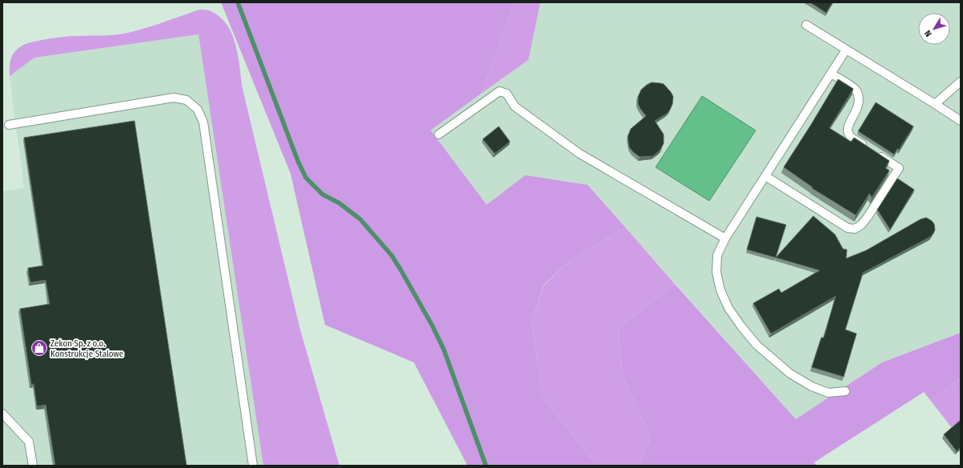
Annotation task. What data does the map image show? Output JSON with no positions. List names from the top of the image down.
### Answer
{
  "places": {
    "shop": ["Zekon Sp. z o.o. Konstrukcje Stalowe"]
  },
  "north": "bottom left"
}
